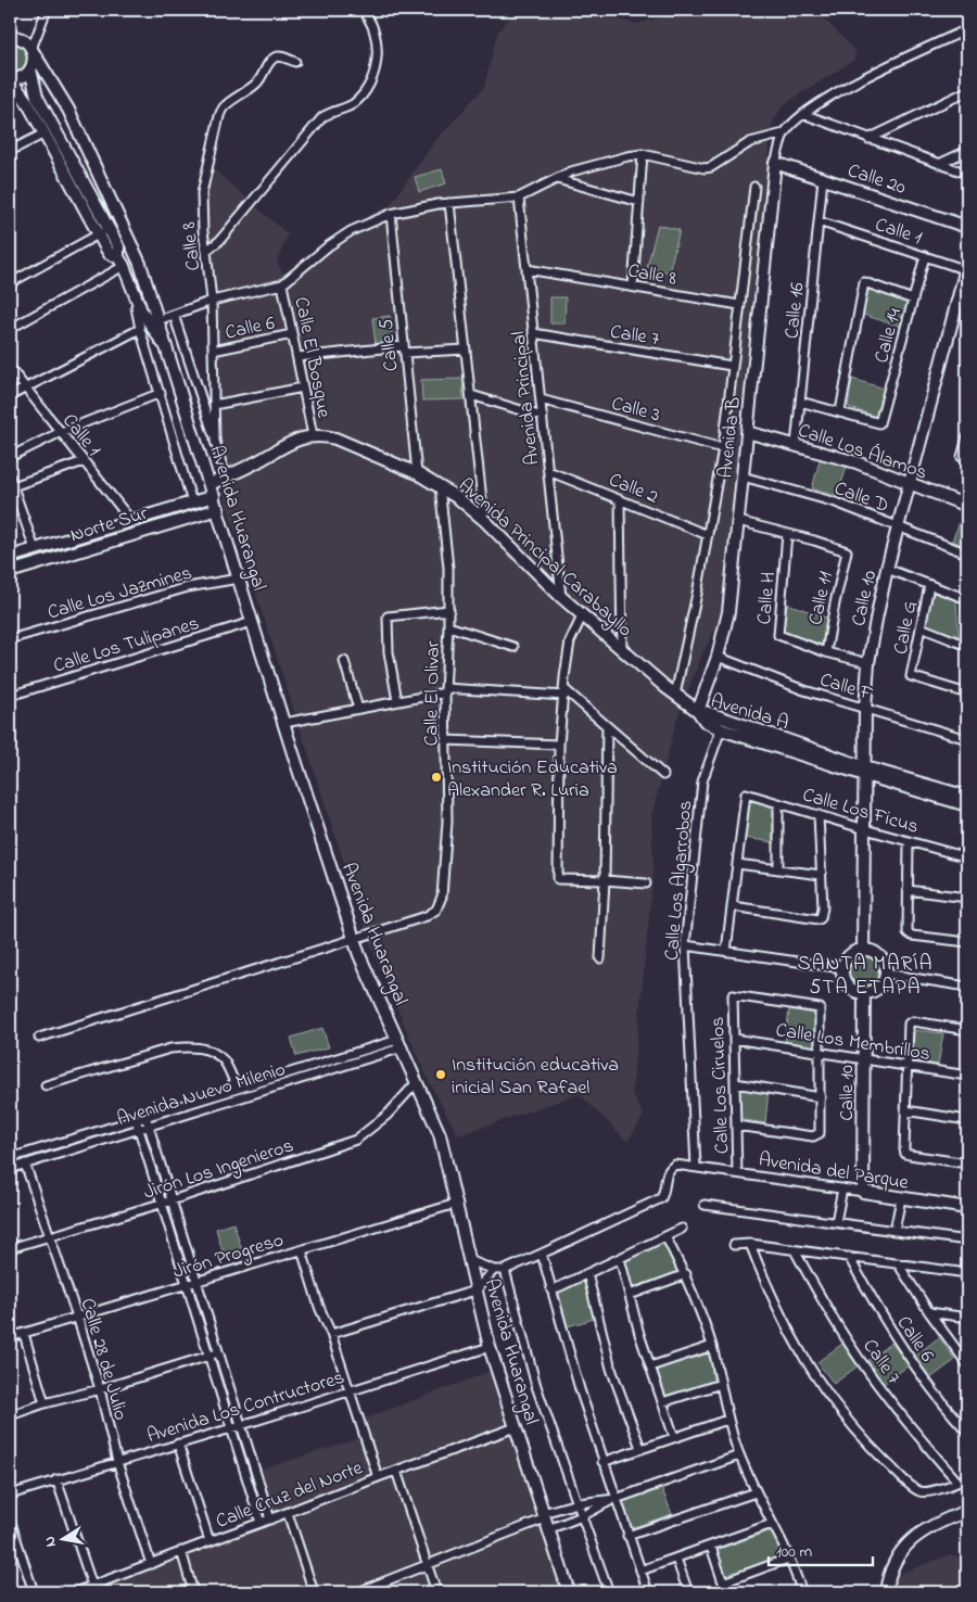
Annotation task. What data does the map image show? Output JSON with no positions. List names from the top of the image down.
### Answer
{
  "streets": {
    "street": [
      "Calle 20",
      "Calle 1",
      "Calle 8",
      "Calle 16",
      "Calle 6",
      "Calle 7",
      "Calle 14",
      "Calle 5",
      "Calle El Bosque",
      "Avenida Principal",
      "Calle 3",
      "Avenida B",
      "Calle Los Álamos",
      "Calle 2",
      "Calle D",
      "Avenida Huarangal",
      "Norte Sur",
      "Avenida Principal Carabayllo",
      "Calle Los Jazmines",
      "Calle H",
      "Calle 11",
      "Calle 10",
      "Calle G",
      "Calle Los Tulipanes",
      "Calle F",
      "Calle El Olivar",
      "Avenida A",
      "Calle Los Ficus",
      "Calle Los Algarrobos",
      "Calle Los Membrillos",
      "Calle Los Ciruelos",
      "Avenida Nuevo Milenio",
      "Jirón Los Ingenieros",
      "Avenida del Parque",
      "Jirón Progreso",
      "Calle 28 de Julio",
      "Avenida Los Contructores",
      "Calle Cruz del Norte"
    ]
  },
  "crossings": [
    ["Calle 20", "Calle 16"],
    ["Calle 20", "Avenida B"],
    ["Calle 1", "Calle 16"],
    ["Calle 1", "Calle 14"],
    ["Calle 1", "Norte Sur"],
    ["Calle 1", "Calle 10"],
    ["Calle 8", "Calle 6"],
    ["Calle 8", "Avenida Principal"],
    ["Calle 8", "Avenida B"],
    ["Calle 16", "Calle Los Álamos"],
    ["Calle 6", "Calle El Bosque"],
    ["Calle 7", "Avenida Principal"],
    ["Calle 7", "Avenida B"],
    ["Calle 5", "Calle El Bosque"],
    ["Calle 5", "Avenida Principal Carabayllo"],
    ["Calle El Bosque", "Avenida Principal"],
    ["Calle El Bosque", "Avenida Principal Carabayllo"],
    ["Avenida Principal", "Calle 3"],
    ["Avenida Principal", "Calle 2"],
    ["Avenida Principal", "Avenida Principal Carabayllo"],
    ["Calle 3", "Avenida B"],
    ["Avenida B", "Calle Los Álamos"],
    ["Avenida B", "Calle 2"],
    ["Avenida B", "Calle D"],
    ["Avenida B", "Avenida Principal Carabayllo"],
    ["Avenida B", "Calle F"],
    ["Avenida B", "Avenida A"],
    ["Calle Los Álamos", "Calle 10"],
    ["Calle D", "Calle 10"],
    ["Avenida Huarangal", "Norte Sur"],
    ["Avenida Huarangal", "Calle Los Jazmines"],
    ["Avenida Huarangal", "Calle Los Tulipanes"],
    ["Avenida Huarangal", "Calle El Olivar"],
    ["Avenida Huarangal", "Avenida Nuevo Milenio"],
    ["Avenida Huarangal", "Jirón Los Ingenieros"],
    ["Avenida Huarangal", "Jirón Progreso"],
    ["Avenida Huarangal", "Avenida Los Contructores"],
    ["Avenida Huarangal", "Calle Cruz del Norte"],
    ["Avenida Principal Carabayllo", "Calle El Olivar"],
    ["Avenida Principal Carabayllo", "Avenida A"],
    ["Calle H", "Calle 11"],
    ["Calle H", "Calle 10"],
    ["Calle 10", "Calle F"],
    ["Calle 10", "Avenida A"],
    ["Calle 10", "Calle Los Ficus"],
    ["Calle 10", "Calle Los Membrillos"],
    ["Calle 10", "Avenida del Parque"],
    ["Avenida A", "Calle Los Algarrobos"],
    ["Calle Los Algarrobos", "Avenida del Parque"],
    ["Calle Los Membrillos", "Calle Los Ciruelos"],
    ["Calle Los Ciruelos", "Avenida del Parque"],
    ["Avenida Nuevo Milenio", "Calle 28 de Julio"],
    ["Jirón Los Ingenieros", "Calle 28 de Julio"],
    ["Jirón Progreso", "Calle 28 de Julio"],
    ["Calle 28 de Julio", "Avenida Los Contructores"],
    ["Calle 28 de Julio", "Calle Cruz del Norte"]
  ],
  "districts": ["SANTA MARÍA 5TA ETAPA"],
  "places": ["Institución Educativa Alexander R. Luria", "Institución educativa inicial San Rafael"],
  "scale_bar": "100 m",
  "north": "left"
}
